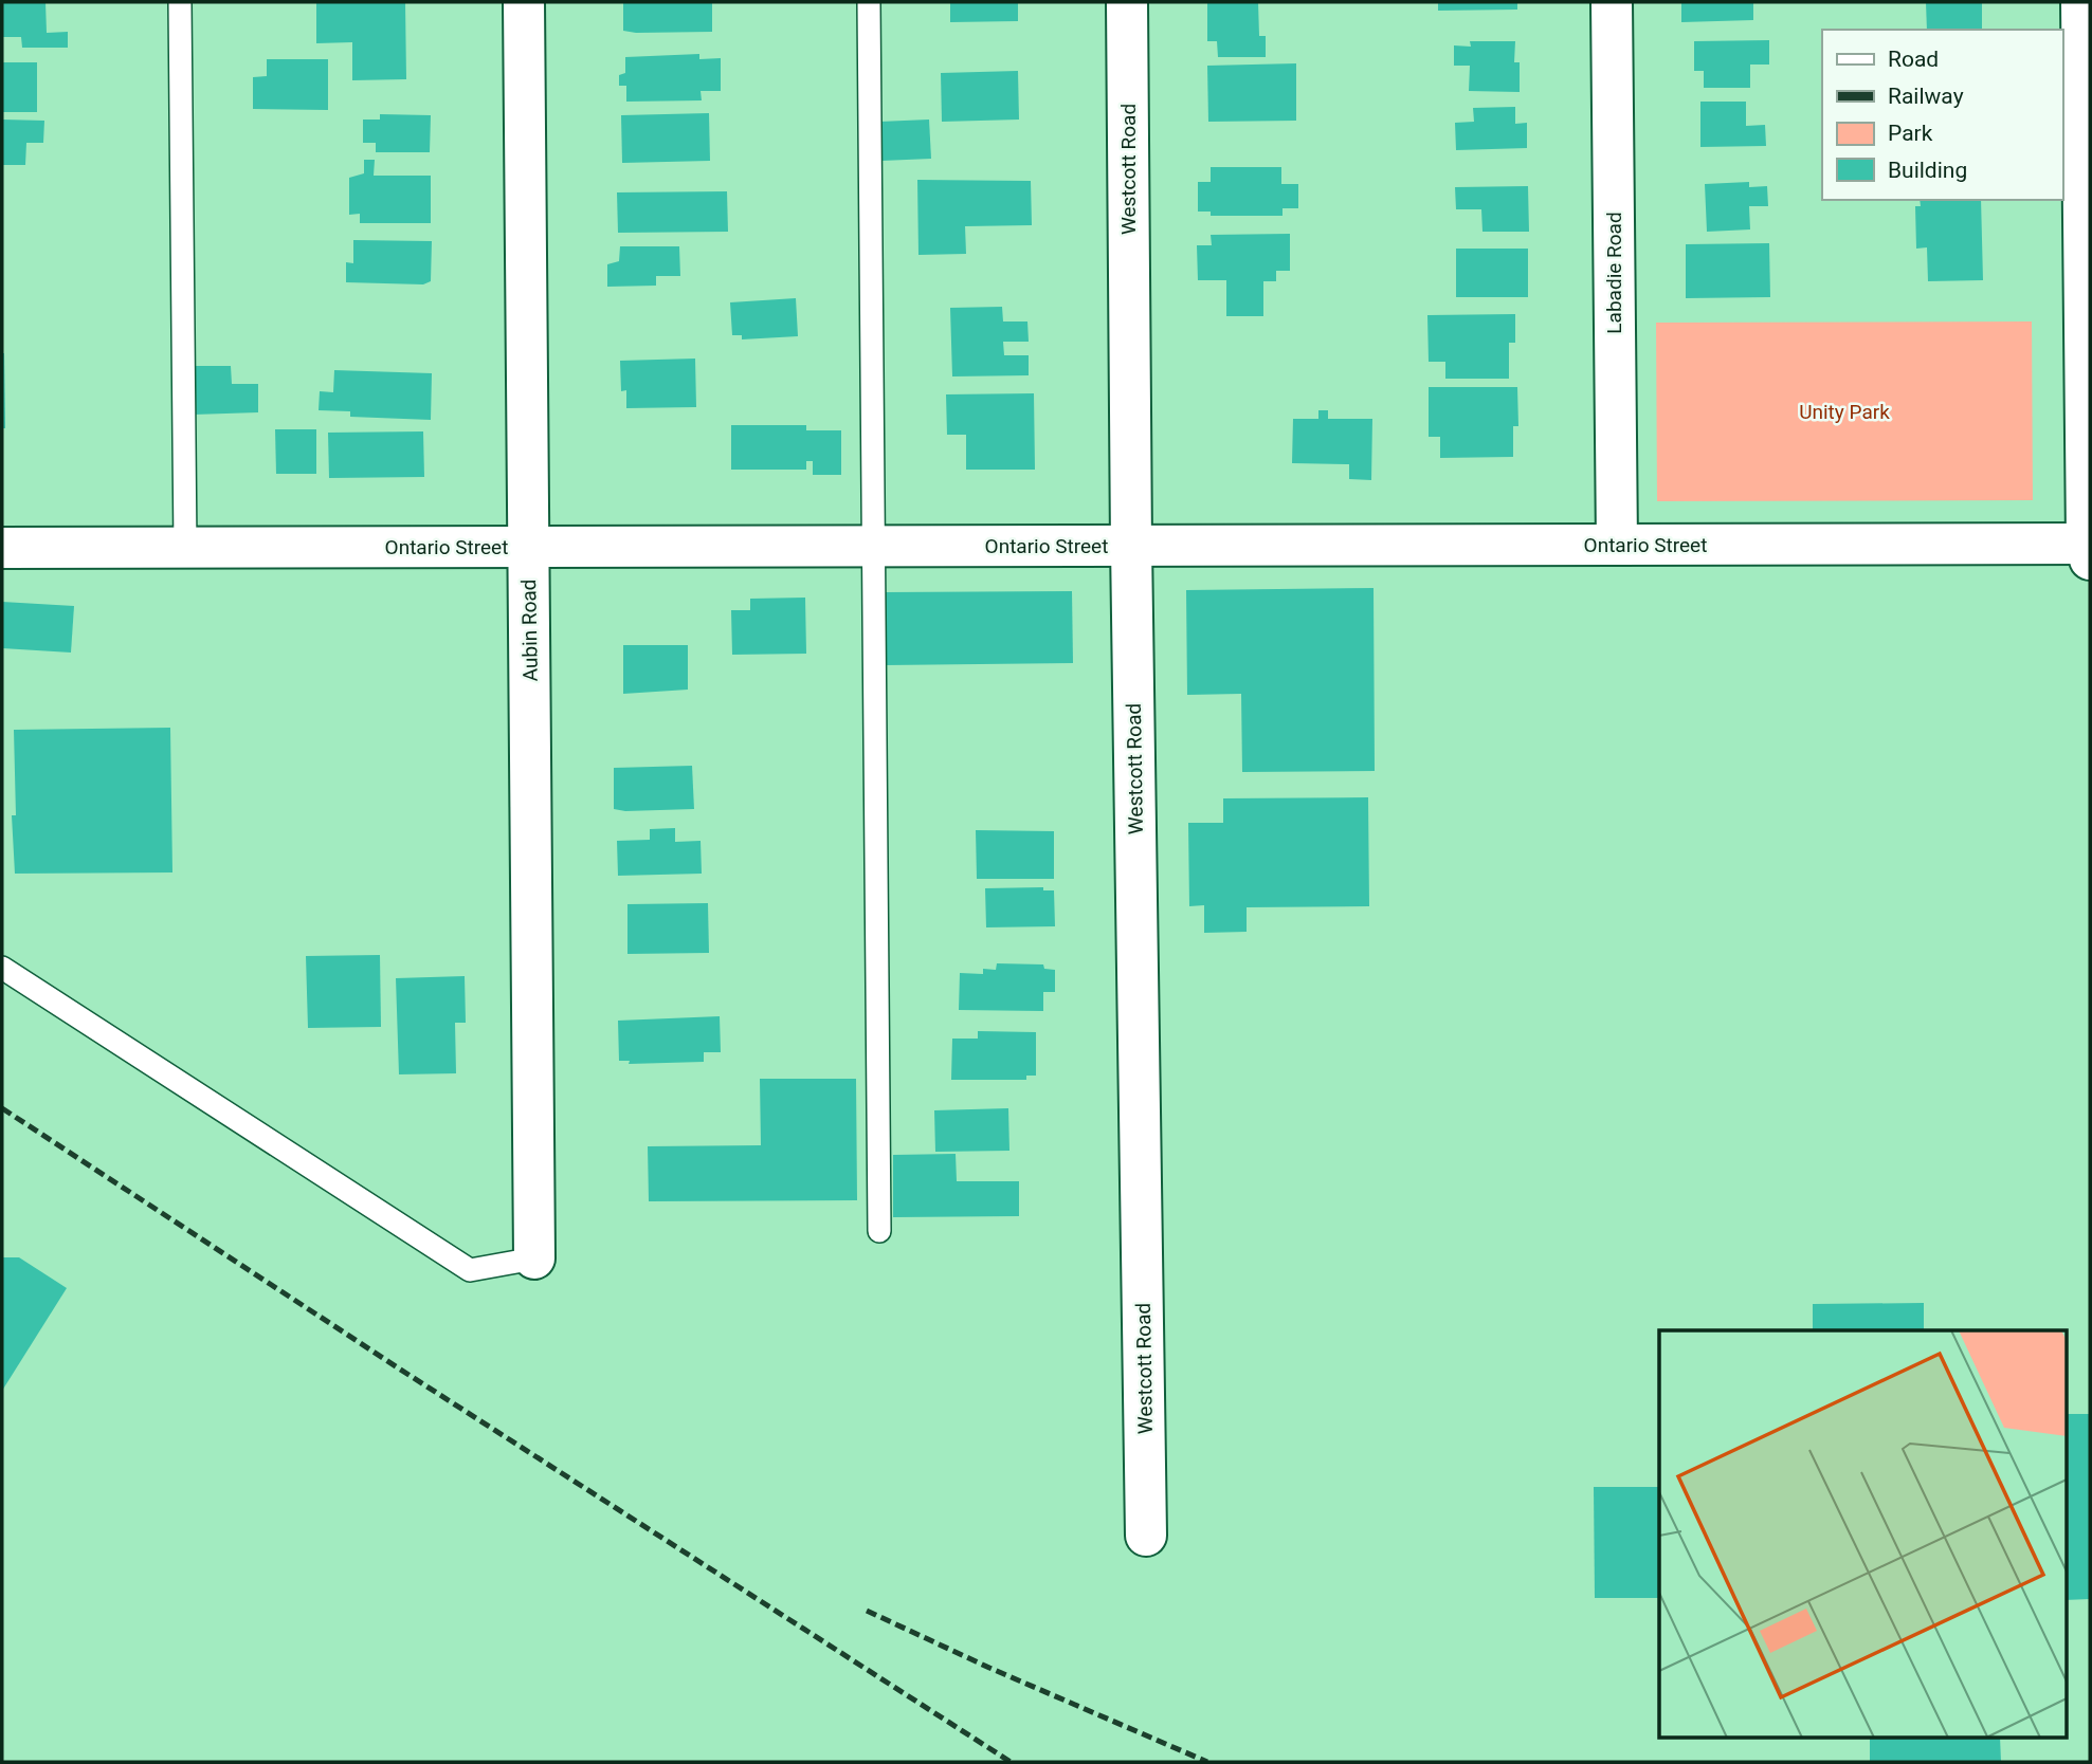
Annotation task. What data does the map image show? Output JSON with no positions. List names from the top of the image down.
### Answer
{
  "streets": {
    "street": [
      "Westcott Road",
      "Labadie Road",
      "Ontario Street",
      "Aubin Road"
    ]
  },
  "crossings": [
    ["Westcott Road", "Ontario Street"],
    ["Labadie Road", "Ontario Street"],
    ["Ontario Street", "Aubin Road"]
  ],
  "parks": ["Unity Park"],
  "legend": [
    "Road",
    "Railway",
    "Park",
    "Building"
  ]
}
